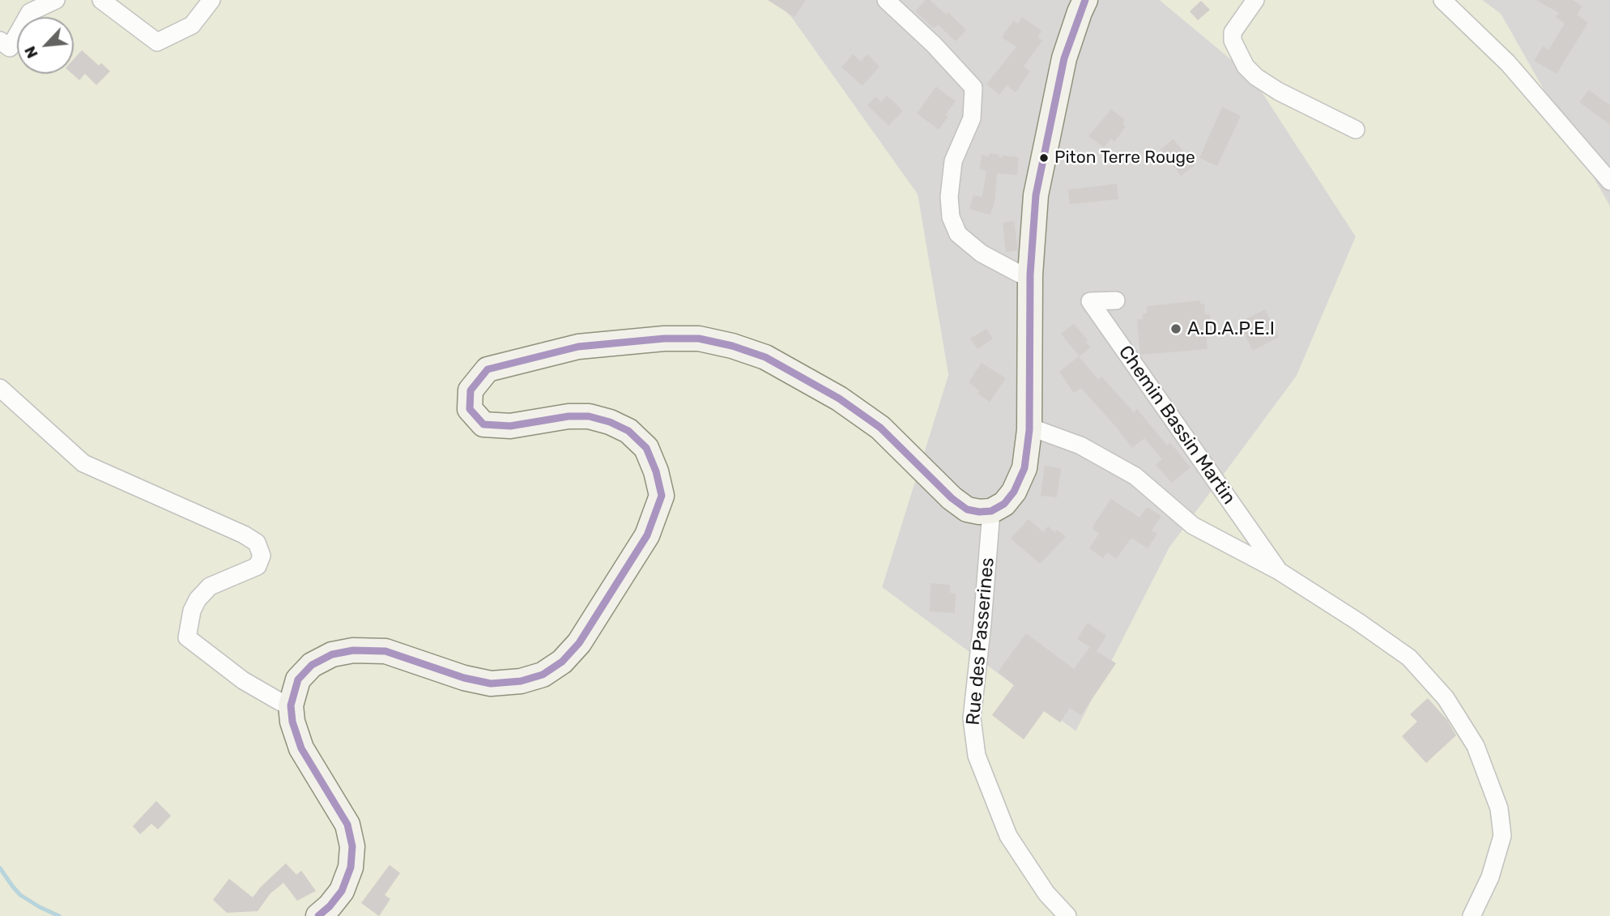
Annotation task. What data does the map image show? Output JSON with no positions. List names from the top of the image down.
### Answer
{
  "streets": {
    "street": ["Chemin Bassin Martin", "Rue des Passerines"]
  },
  "places": ["Piton Terre Rouge", "A.D.A.P.E.I"],
  "north": "bottom left"
}
